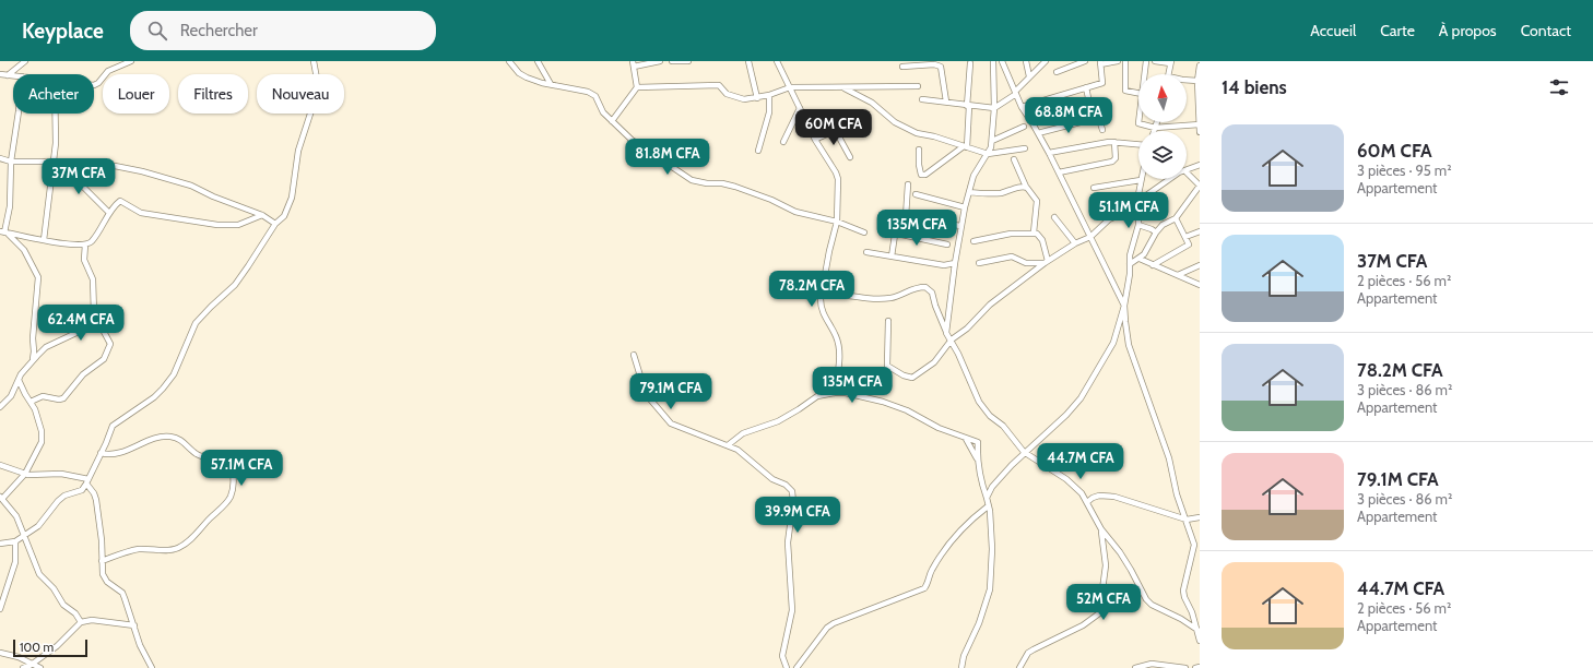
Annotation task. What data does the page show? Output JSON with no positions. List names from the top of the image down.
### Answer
{
  "scale_bar": "100 m",
  "north": "top",
  "page": {
    "header": "Keyplace",
    "search": "Rechercher",
    "nav": [
      "Accueil",
      "Carte",
      "À propos",
      "Contact"
    ],
    "heading": "14 biens",
    "chip": [
      "Acheter",
      "Louer",
      "Filtres",
      "Nouveau"
    ],
    "price": [
      "68.8M CFA",
      "60M CFA",
      "81.8M CFA",
      "37M CFA",
      "51.1M CFA",
      "135M CFA",
      "78.2M CFA",
      "62.4M CFA",
      "135M CFA",
      "79.1M CFA",
      "44.7M CFA",
      "57.1M CFA",
      "39.9M CFA",
      "52M CFA"
    ],
    "list": [
      {
        "name": "60M CFA",
        "note": "3 pièces · 95 m² · Appartement"
      },
      {
        "name": "37M CFA",
        "note": "2 pièces · 56 m² · Appartement"
      },
      {
        "name": "78.2M CFA",
        "note": "3 pièces · 86 m² · Appartement"
      },
      {
        "name": "79.1M CFA",
        "note": "3 pièces · 86 m² · Appartement"
      },
      {
        "name": "44.7M CFA",
        "note": "2 pièces · 56 m² · Appartement"
      }
    ],
    "scale": "100 m"
  }
}
